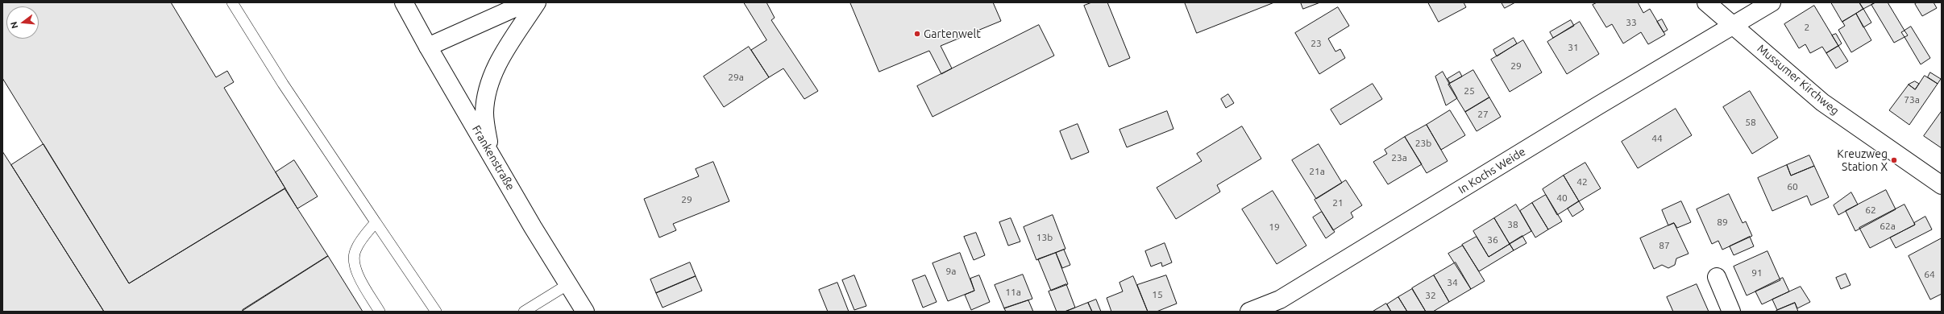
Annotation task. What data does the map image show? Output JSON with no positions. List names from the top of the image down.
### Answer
{
  "streets": {
    "street": ["Mussumer Kirchweg", "Frankenstraße", "In Kochs Weide"]
  },
  "crossings": [
    ["Mussumer Kirchweg", "In Kochs Weide"]
  ],
  "places": ["Gartenwelt", "Kreuzweg Station X"],
  "house_numbers": [
    "33",
    "2",
    "23",
    "31",
    "29",
    "29a",
    "25",
    "73a",
    "27",
    "58",
    "44",
    "23b",
    "23a",
    "21a",
    "42",
    "60",
    "40",
    "29",
    "21",
    "62",
    "89",
    "38",
    "62a",
    "19",
    "13b",
    "36",
    "87",
    "9a",
    "91",
    "64",
    "34",
    "11a",
    "15",
    "32"
  ],
  "north": "left"
}
